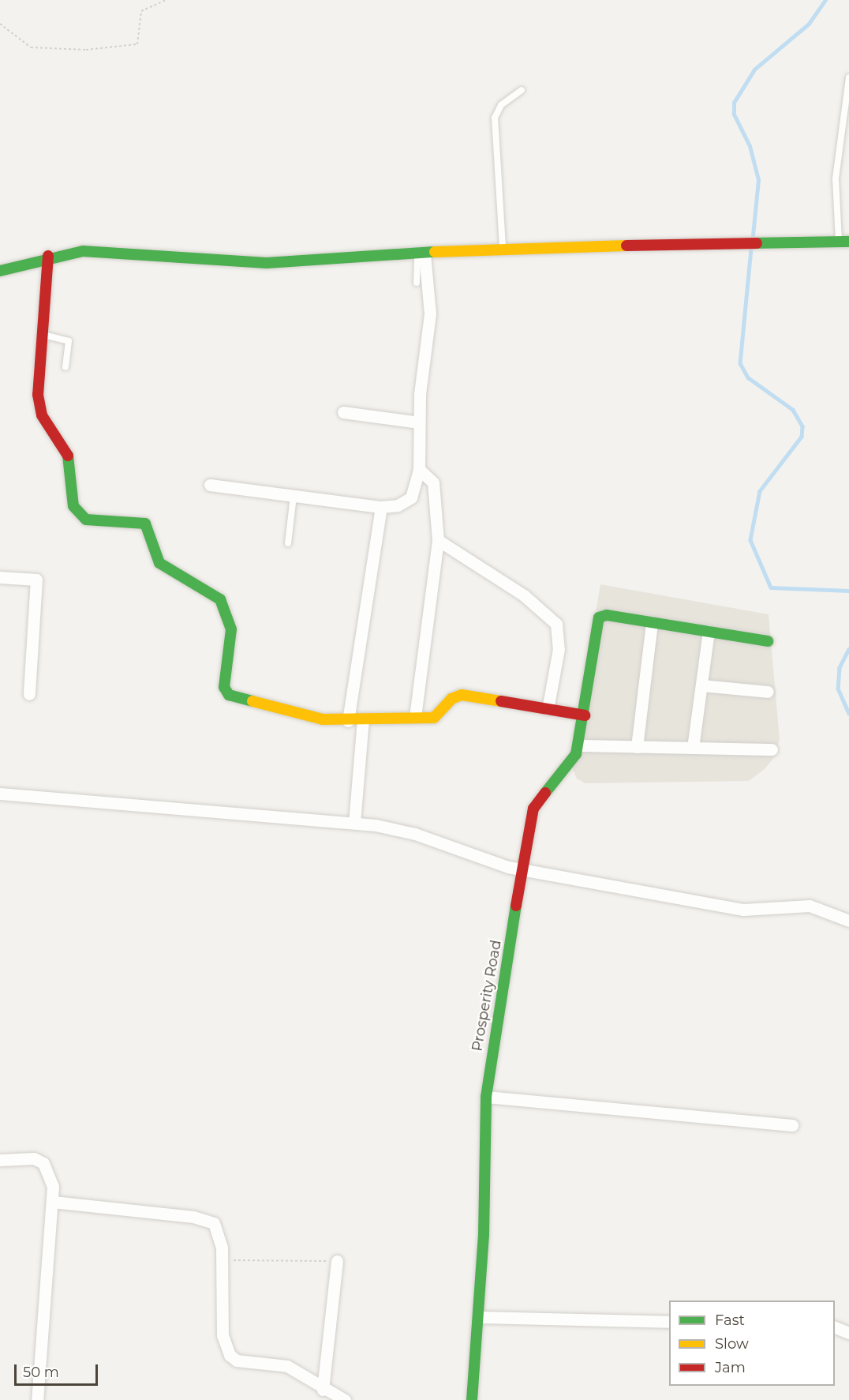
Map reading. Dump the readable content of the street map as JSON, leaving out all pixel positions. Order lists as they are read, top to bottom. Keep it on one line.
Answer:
{"streets":{"street":["Prosperity Road"]},"legend":["Fast","Slow","Jam"],"scale_bar":"50 m"}
